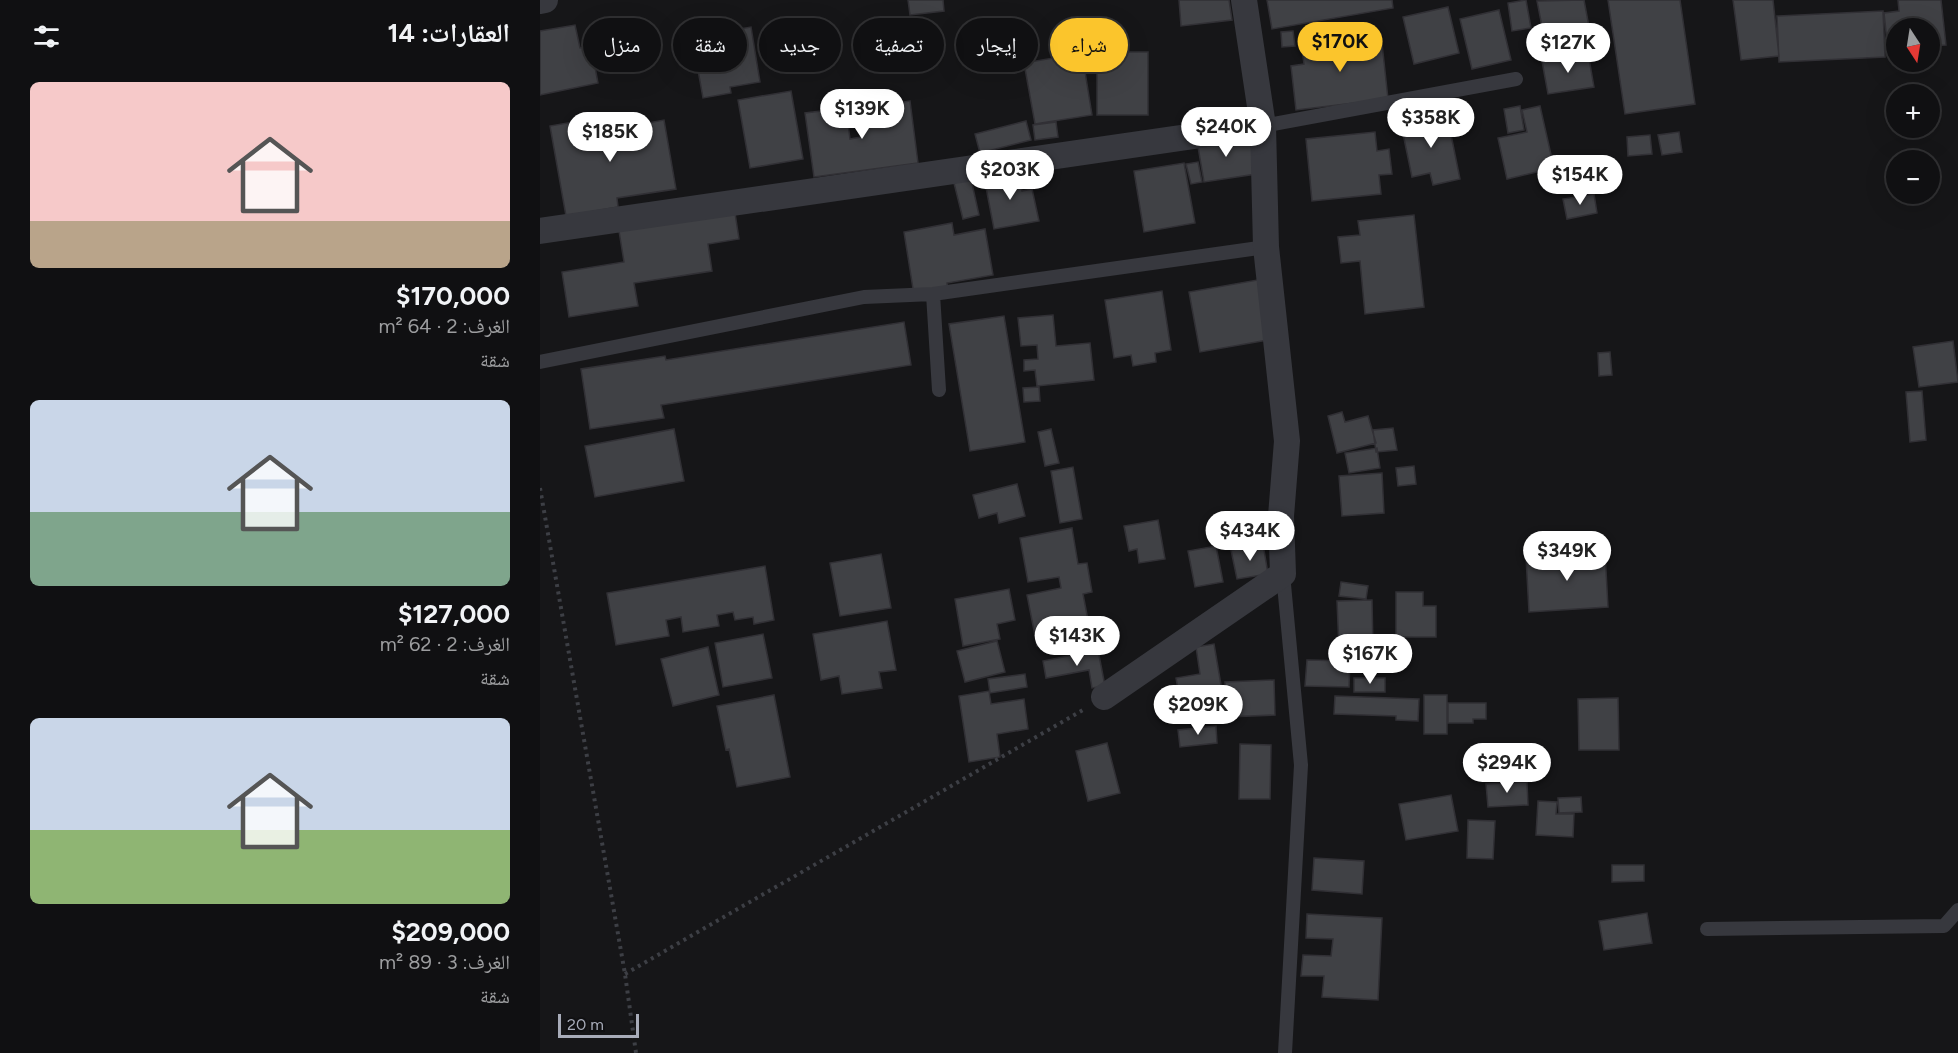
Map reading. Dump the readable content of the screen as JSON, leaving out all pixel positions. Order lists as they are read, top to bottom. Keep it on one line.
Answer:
{"scale_bar":"20 m","north":"bottom","page":{"heading":"العقارات: 14","map_buttons":["+","−"],"chip":["شراء","إيجار","تصفية","جديد","شقة","منزل"],"price":["$170K","$127K","$139K","$358K","$240K","$185K","$203K","$154K","$434K","$349K","$143K","$167K","$209K","$294K"],"list":[{"name":"$170,000","note":"الغرف: 2 · 64 m² · شقة"},{"name":"$127,000","note":"الغرف: 2 · 62 m² · شقة"},{"name":"$209,000","note":"الغرف: 3 · 89 m² · شقة"}],"scale":"20 m"}}
